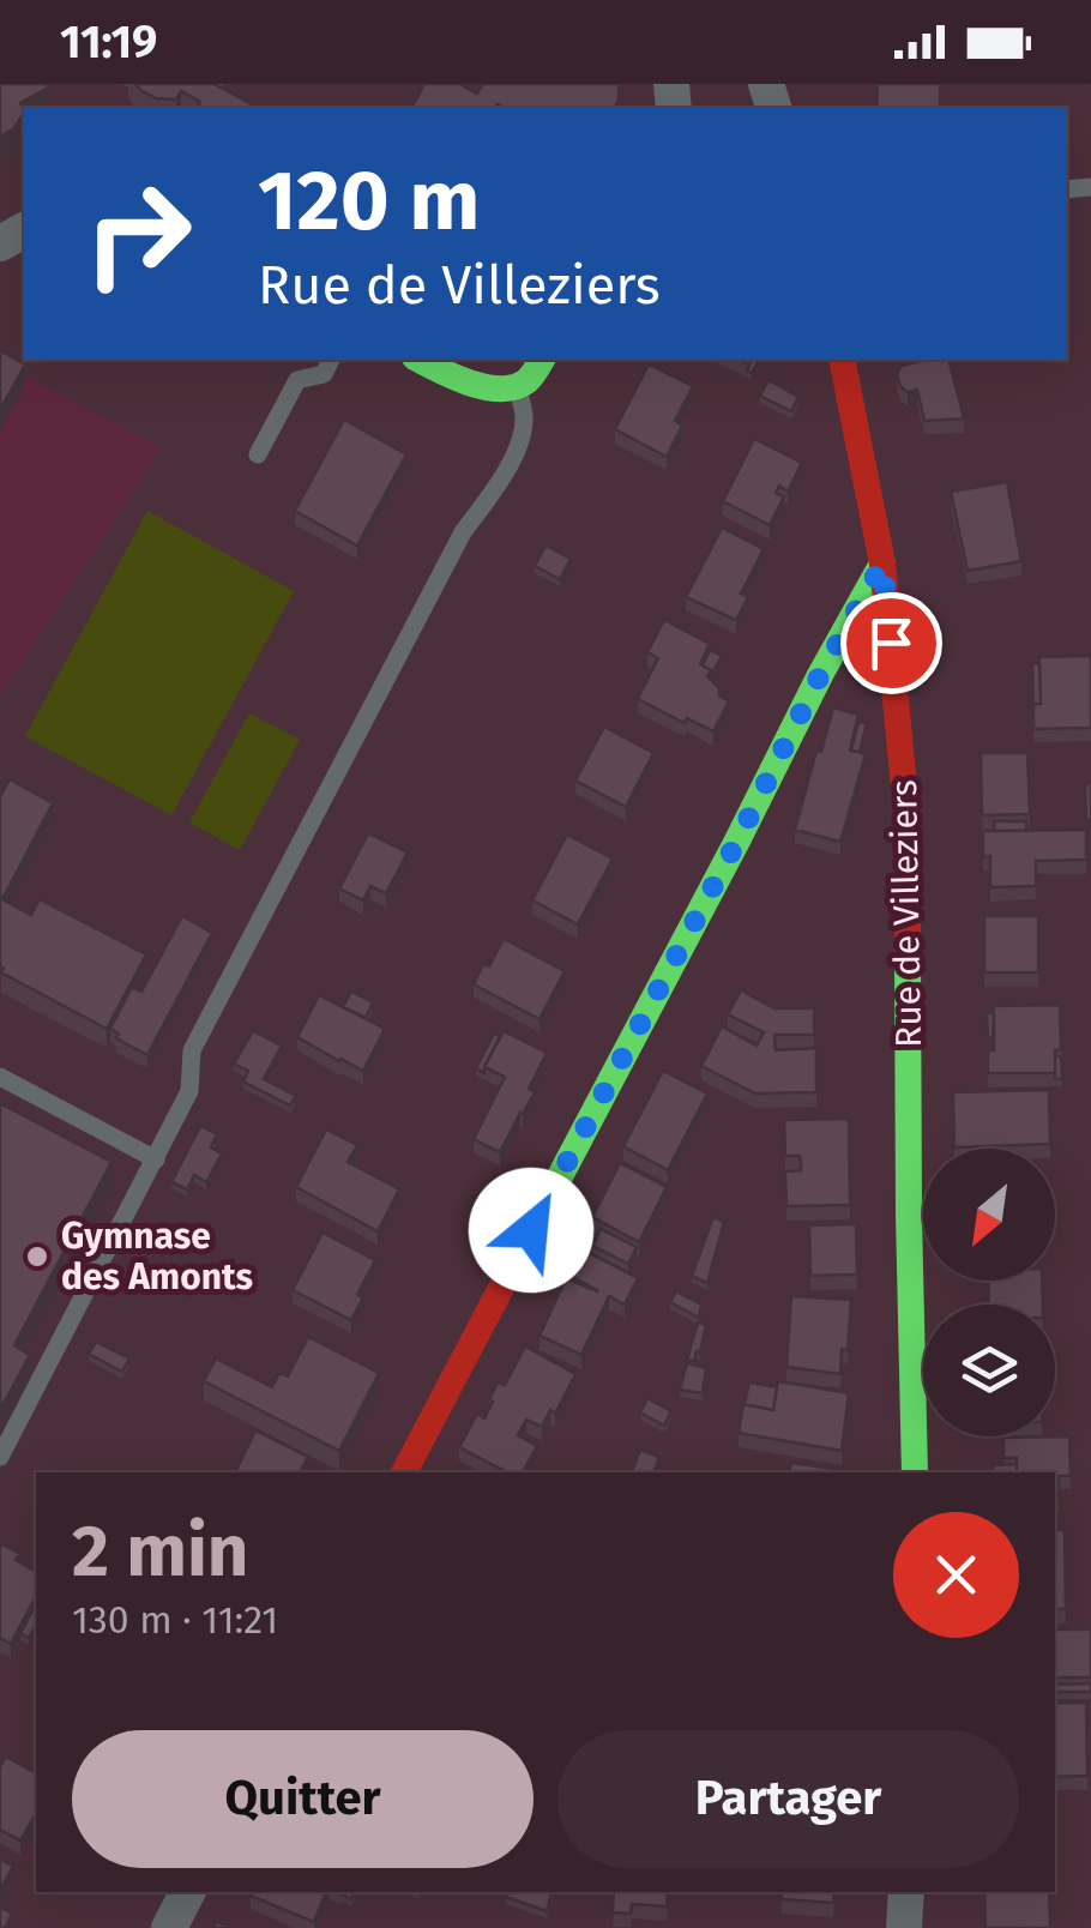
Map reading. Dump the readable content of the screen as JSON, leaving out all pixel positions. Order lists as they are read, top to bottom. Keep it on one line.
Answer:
{"streets":{"street":["Rue de Villeziers"]},"places":["Gymnase des Amonts"],"north":"bottom left","page":{"status":"11:19","turn":["120 m","Rue de Villeziers"],"heading":["2 min","130 m · 11:21"],"buttons":["Quitter","Partager"]}}
